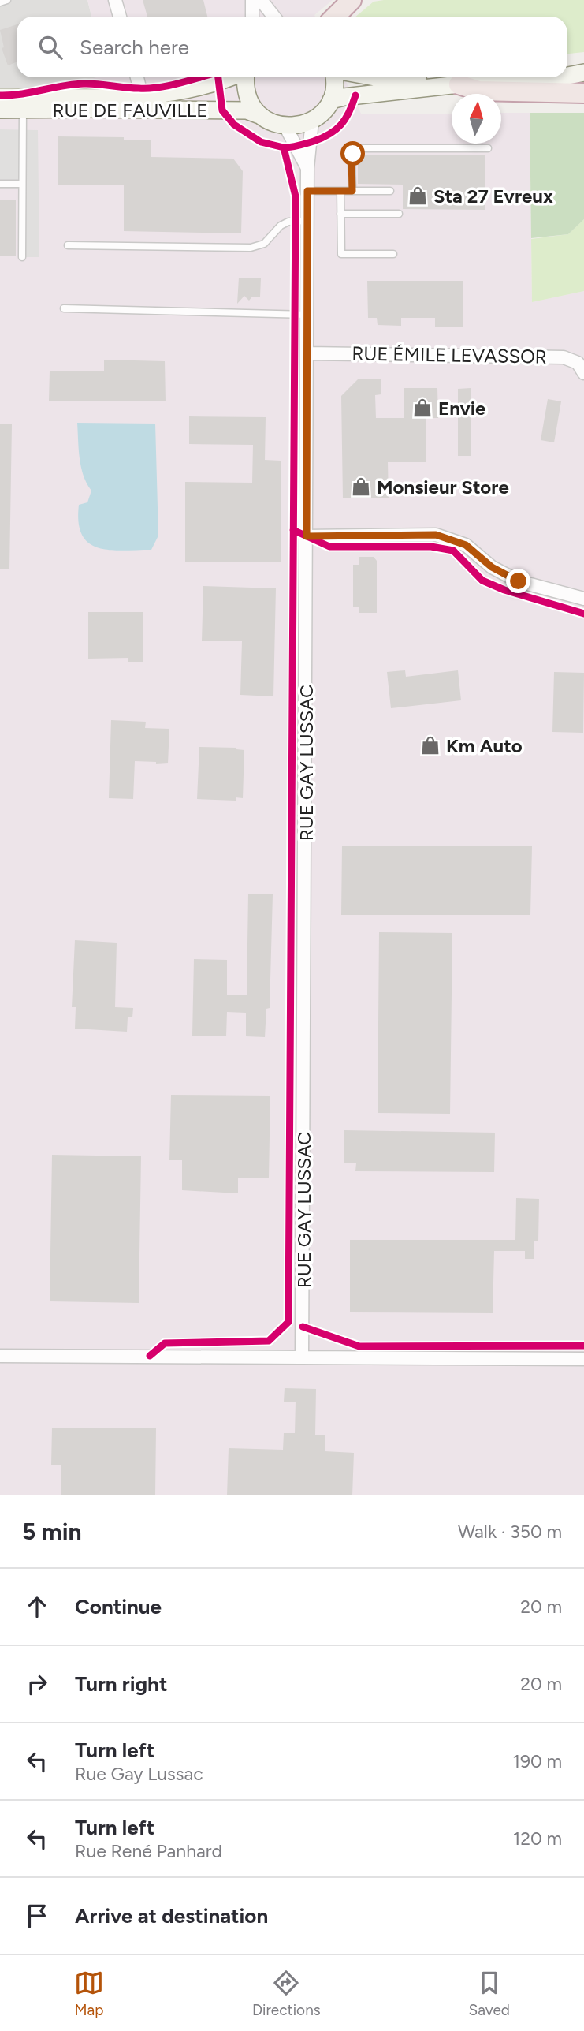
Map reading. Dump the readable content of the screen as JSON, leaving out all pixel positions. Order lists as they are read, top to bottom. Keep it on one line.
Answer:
{"streets":{"main road":["RUE DE FAUVILLE"],"street":["RUE ÉMILE LEVASSOR","RUE GAY LUSSAC"]},"crossings":[["RUE DE FAUVILLE","RUE GAY LUSSAC"],["RUE ÉMILE LEVASSOR","RUE GAY LUSSAC"]],"places":{"shop":["Sta 27 Evreux","Envie","Monsieur Store","Km Auto"]},"north":"top","page":{"search":"Search here","heading":["5 min","Walk · 350 m"],"list":[["Continue","20 m"],["Turn right","20 m"],["Turn left","Rue Gay Lussac","190 m"],["Turn left","Rue René Panhard","120 m"],"Arrive at destination"],"nav":["Map","Directions","Saved"]}}
